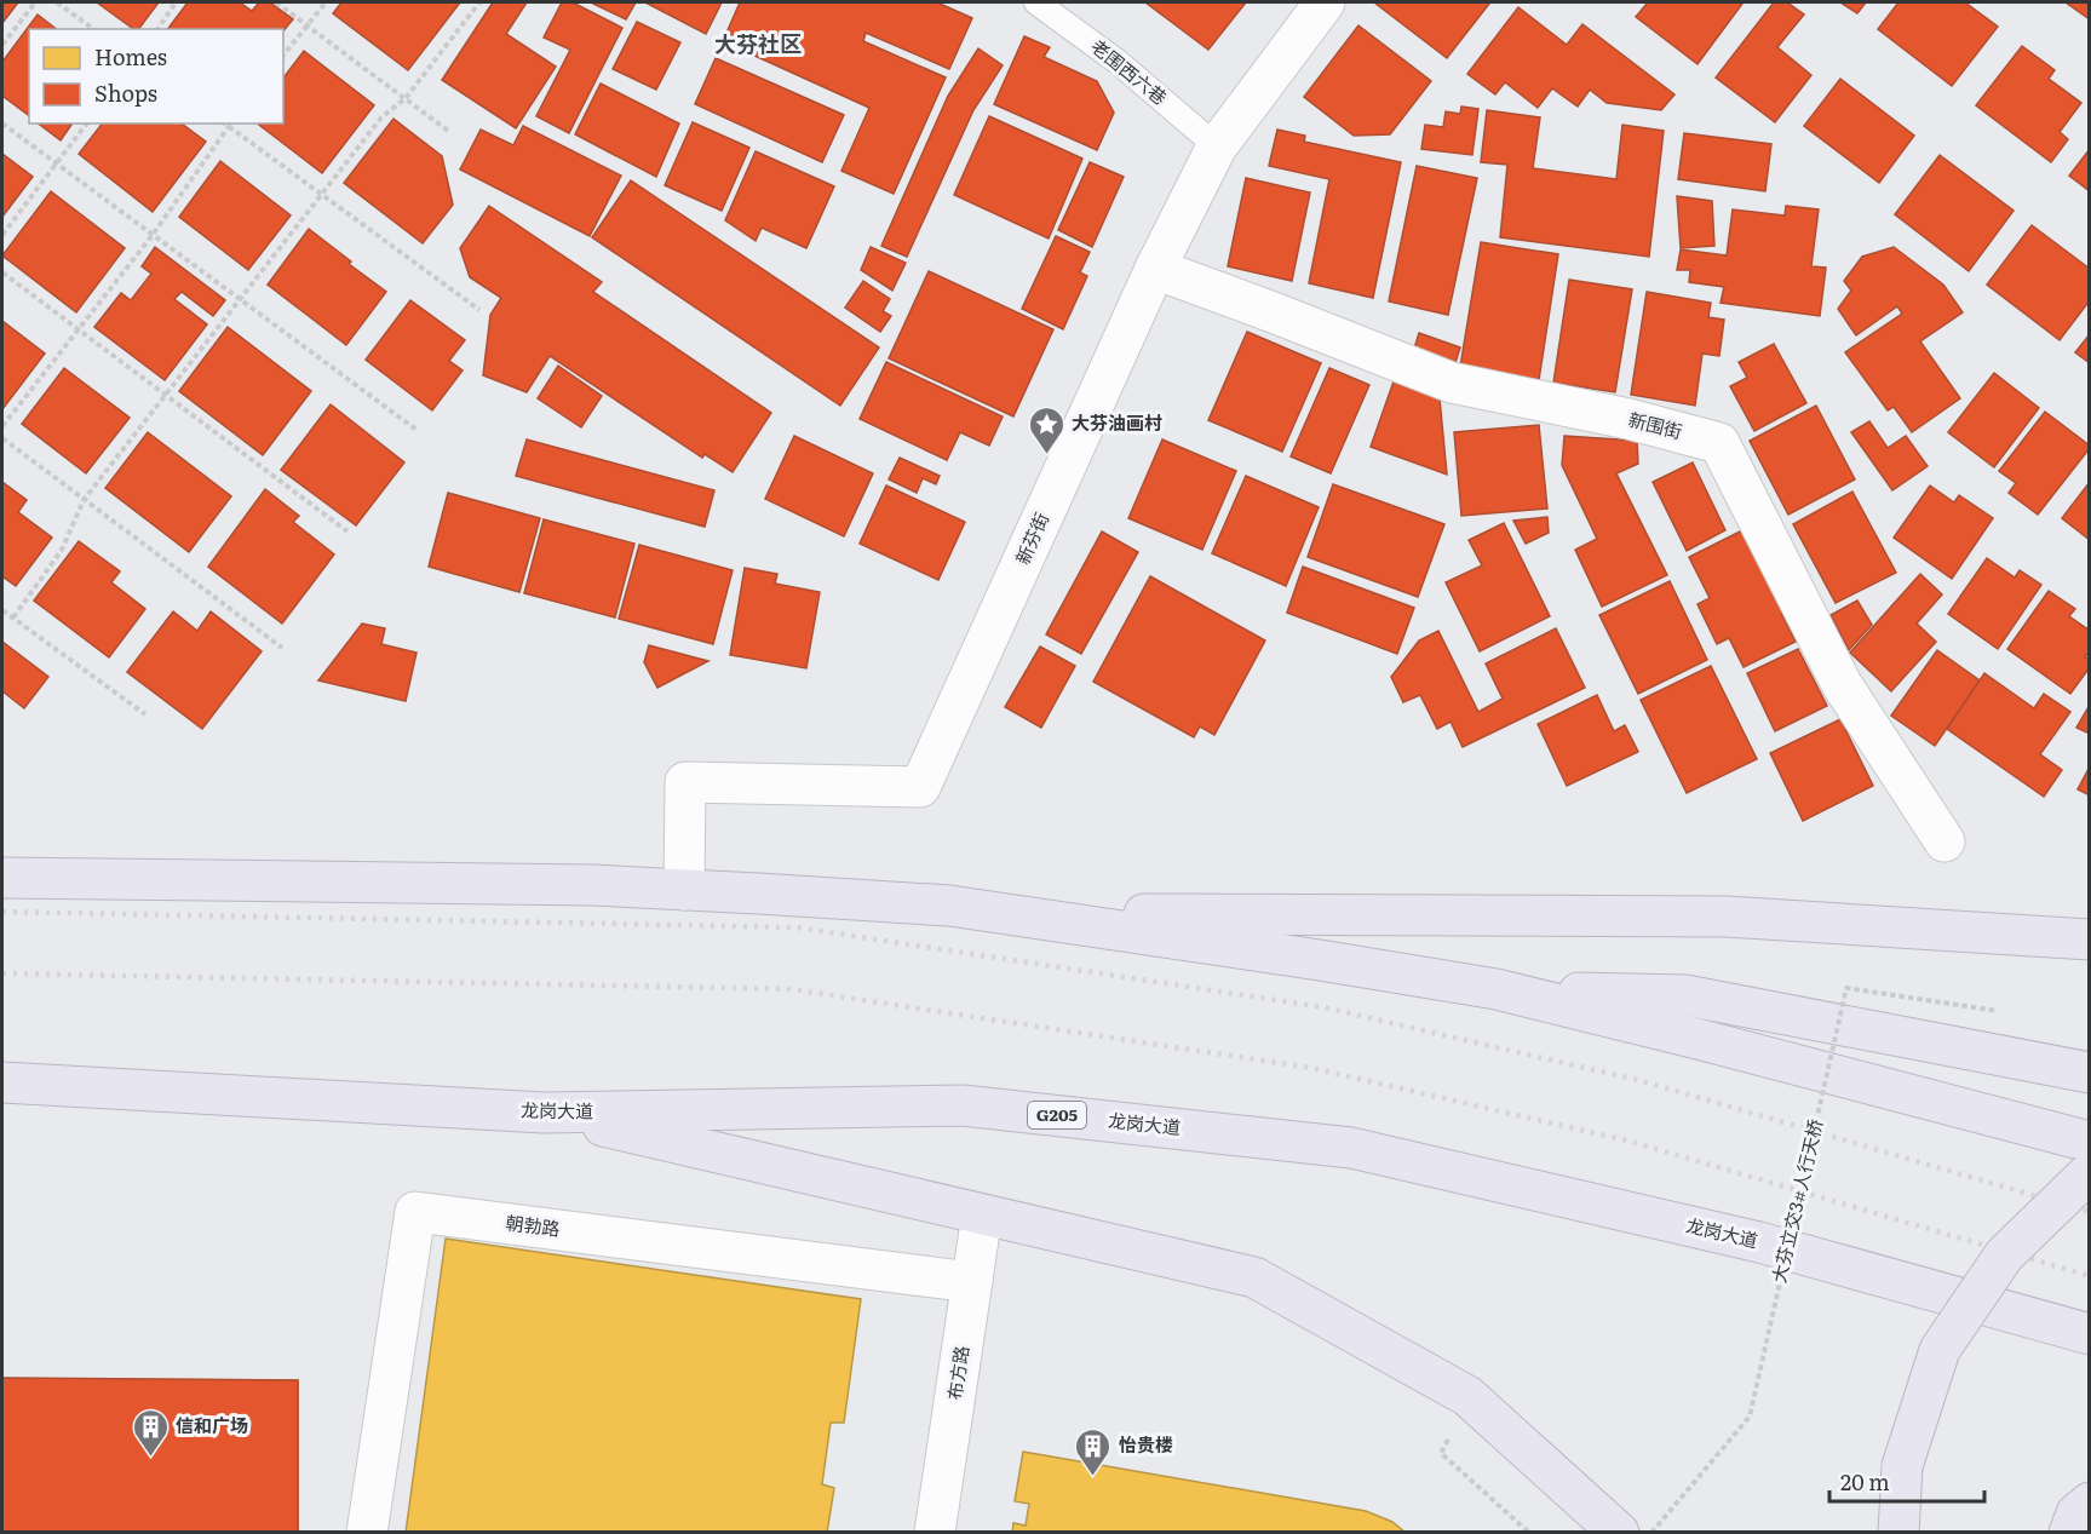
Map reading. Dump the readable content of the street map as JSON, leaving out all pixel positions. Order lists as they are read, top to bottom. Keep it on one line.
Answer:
{"streets":{"highway":["龙岗大道","G205"],"street":["新围街","新芬街","朝勃路","布方路"],"lane":["老围西六巷"],"path":["大芬立交3#人行天桥"]},"crossings":[["老围西六巷","新芬街"],["新围街","新芬街"],["朝勃路","布方路"]],"districts":["大芬社区"],"places":{"place":["大芬油画村"],"building":["信和广场","怡贵楼"]},"legend":["Homes","Shops"],"scale_bar":"20 m"}
